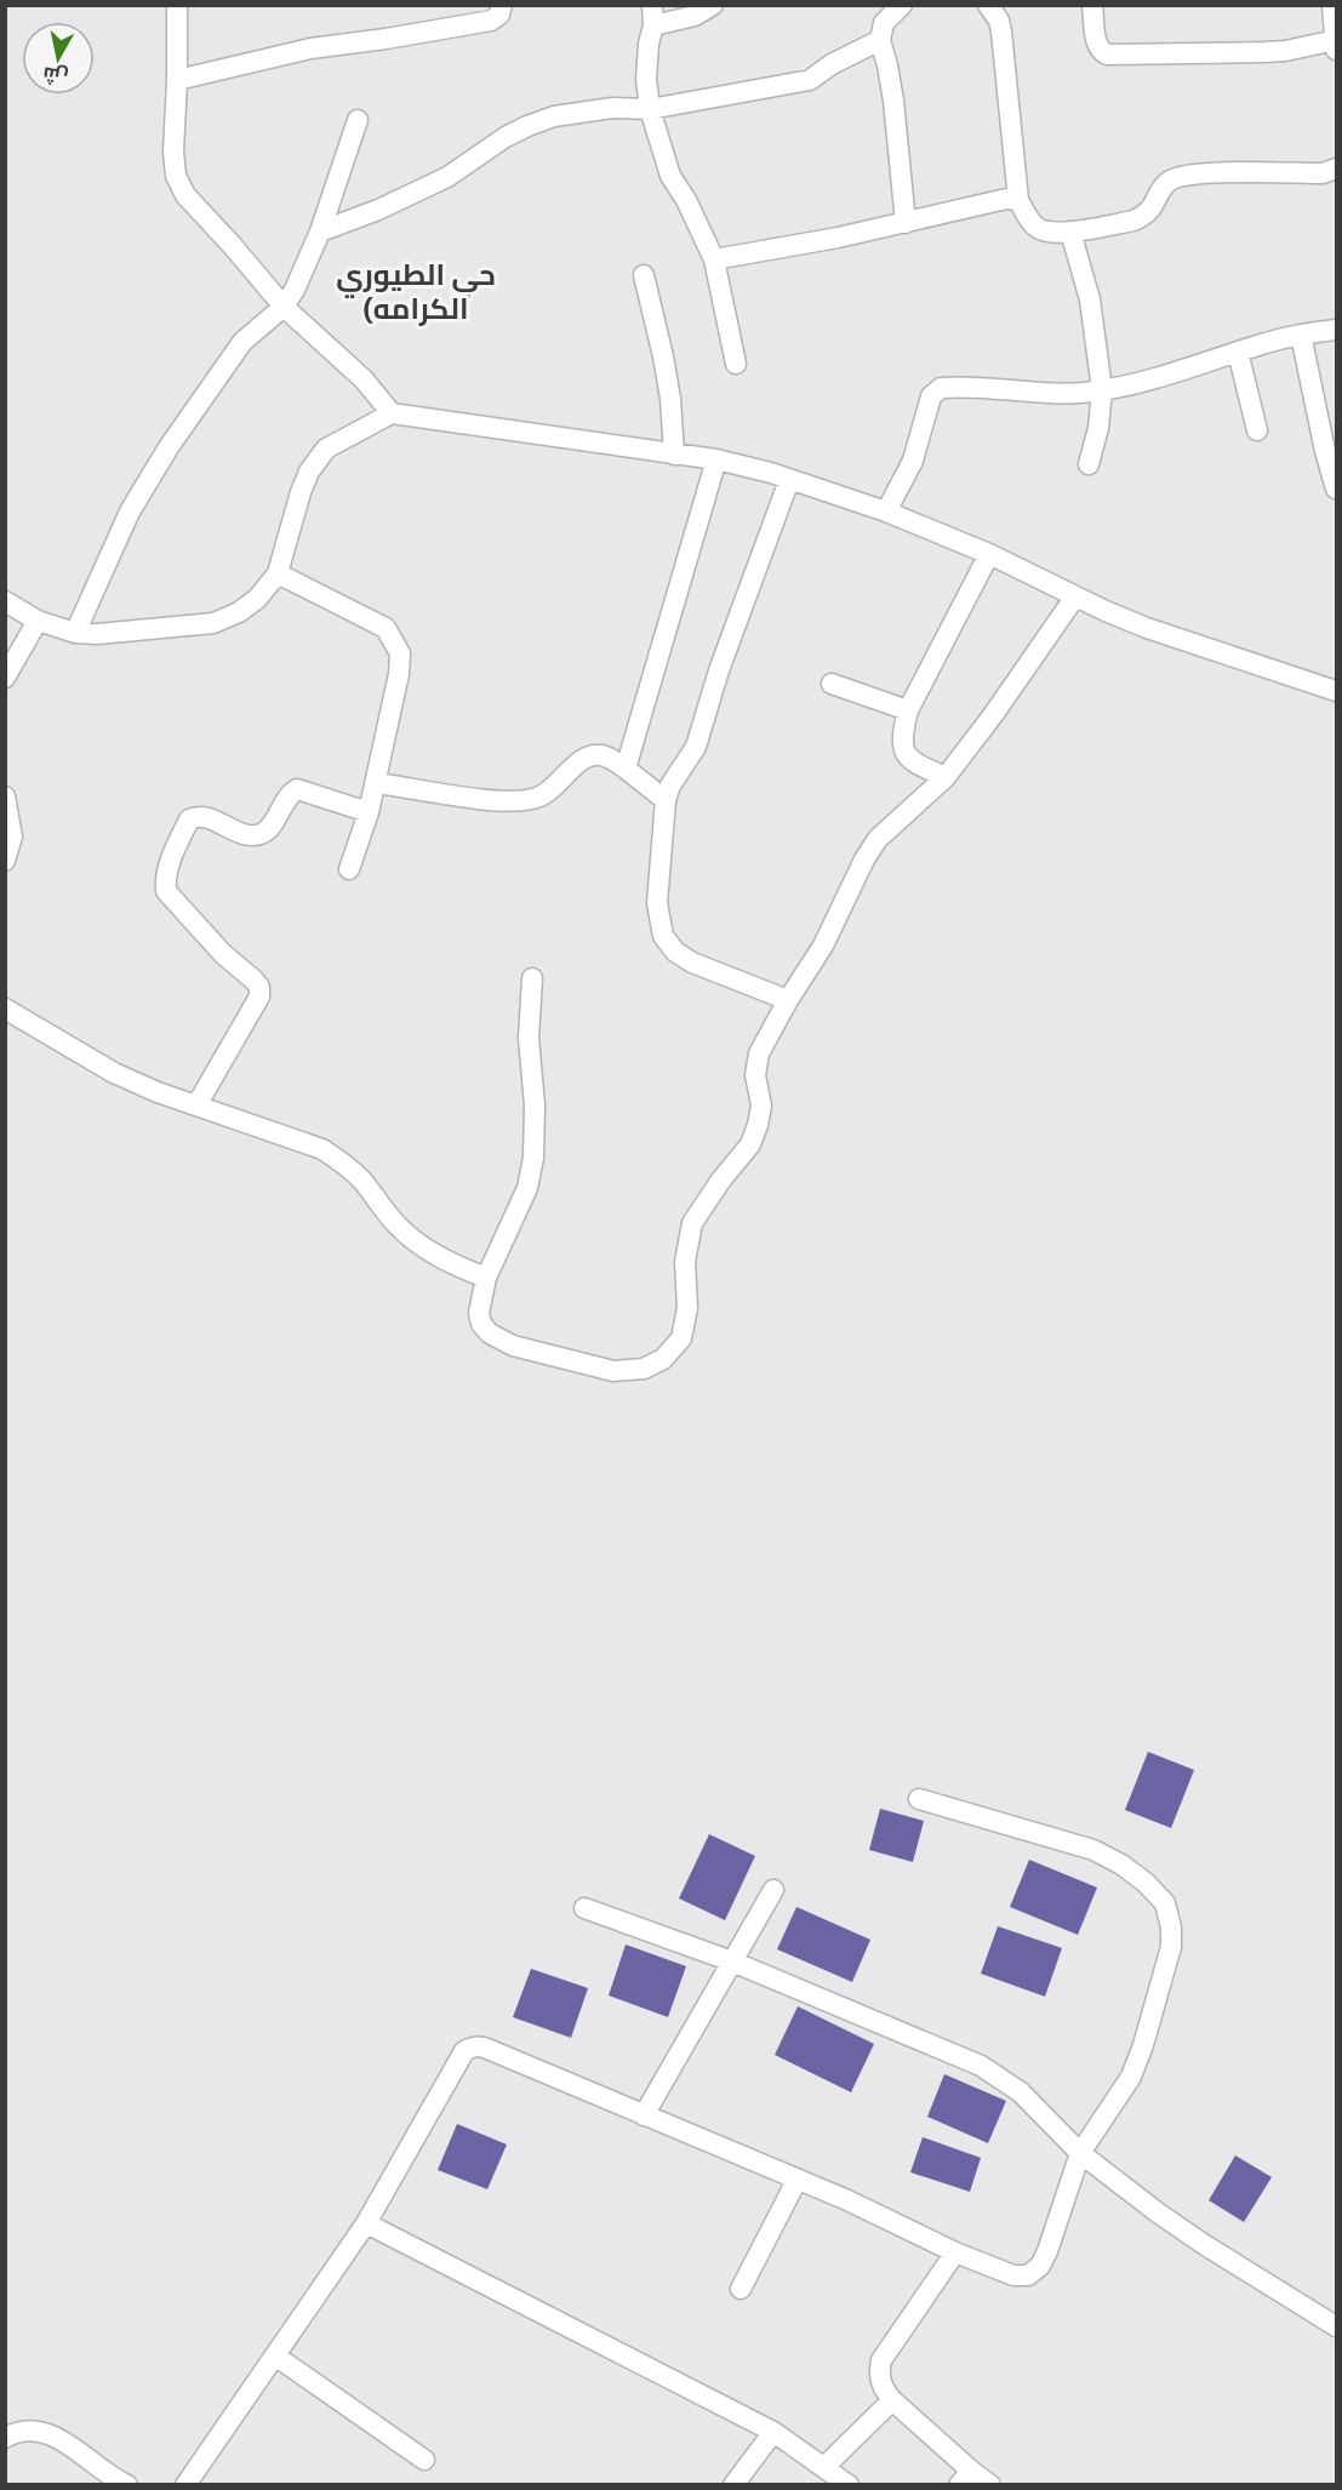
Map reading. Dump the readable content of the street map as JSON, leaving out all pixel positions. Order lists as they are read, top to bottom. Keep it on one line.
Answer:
{"districts":["حي الطيوري (الكرامه"],"north":"bottom"}
